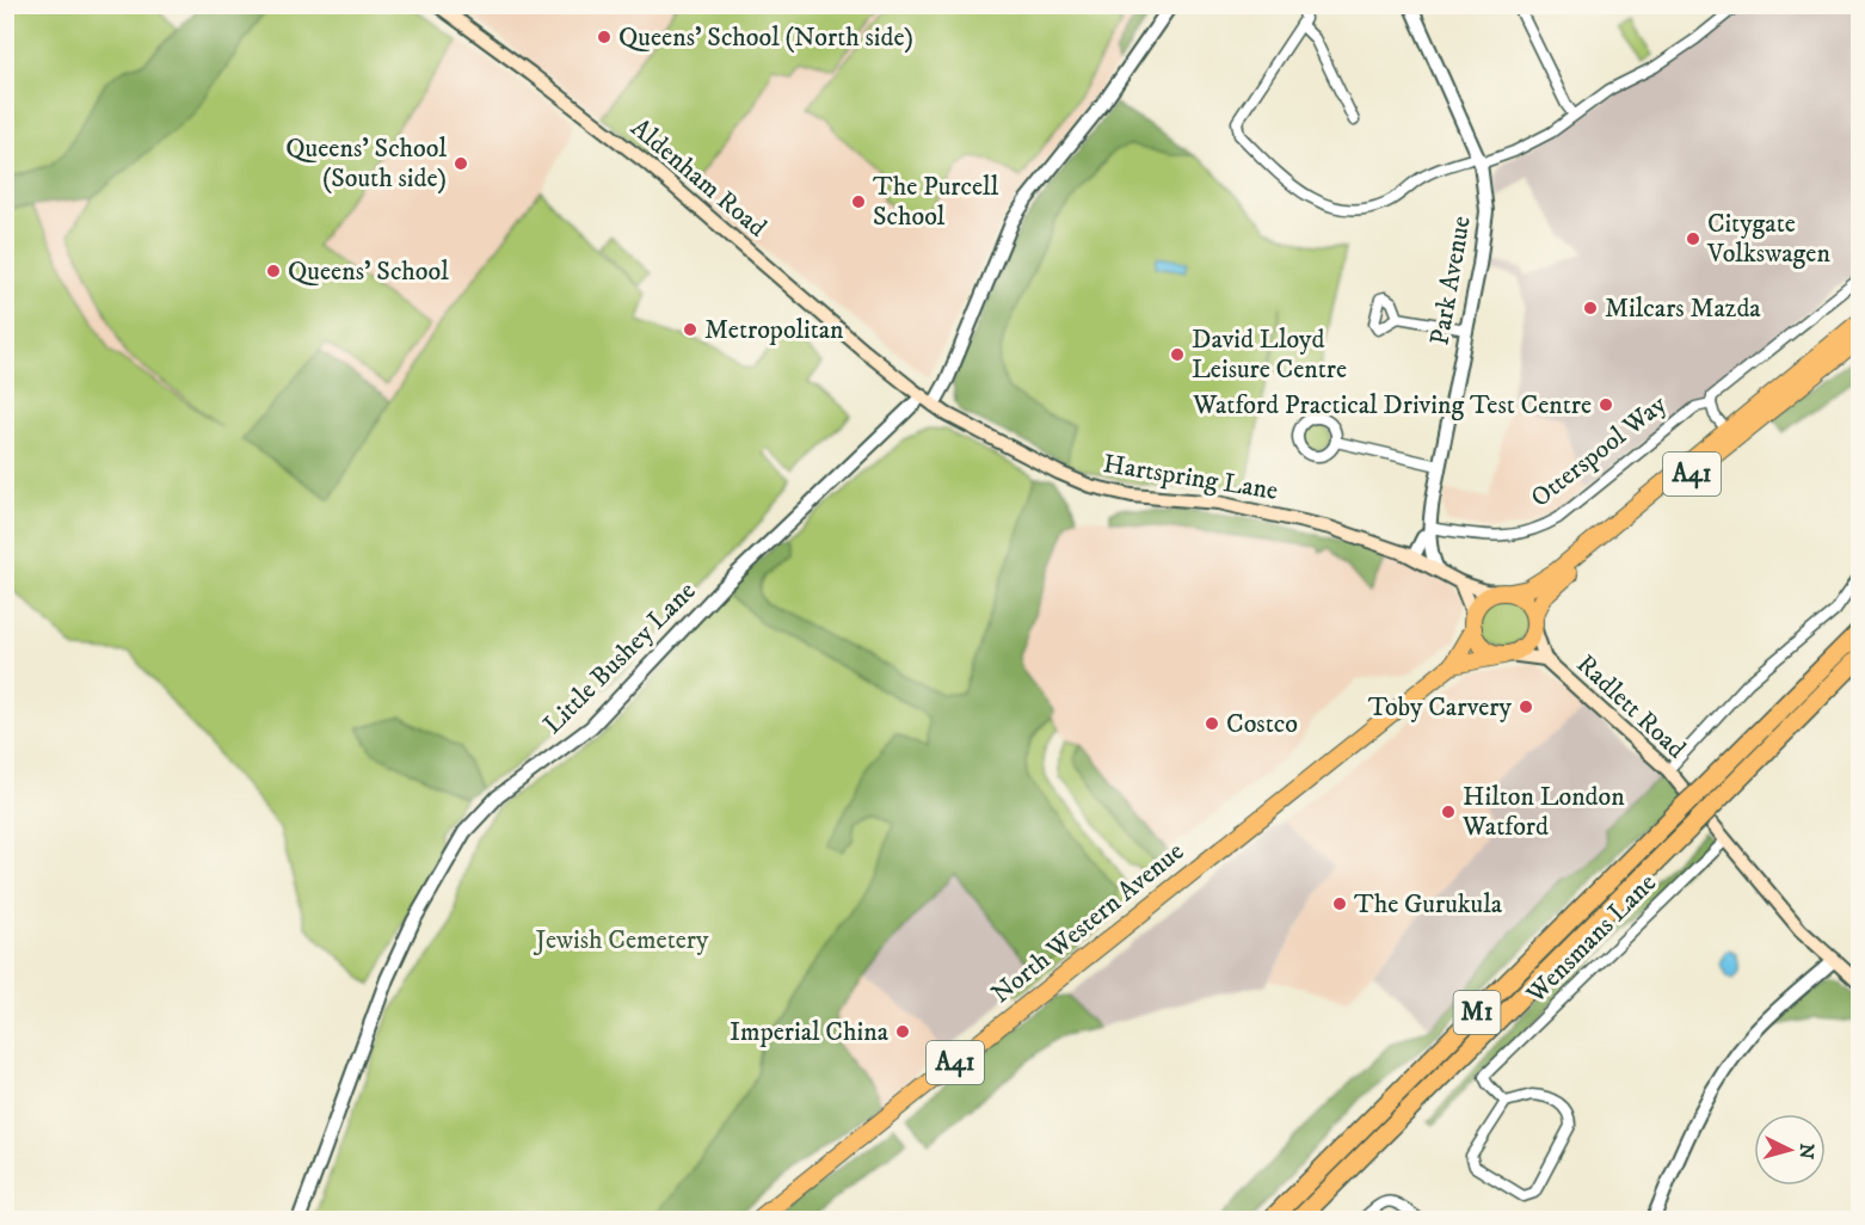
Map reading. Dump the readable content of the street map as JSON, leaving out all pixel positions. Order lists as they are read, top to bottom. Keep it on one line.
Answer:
{"streets":{"highway":["A41","North Western Avenue","M1"],"main road":["Aldenham Road","Hartspring Lane","Radlett Road"],"street":["Park Avenue","Otterspool Way","Little Bushey Lane","Wensmans Lane"]},"crossings":[["Aldenham Road","Hartspring Lane"],["Aldenham Road","Little Bushey Lane"],["Park Avenue","Otterspool Way"],["Park Avenue","Hartspring Lane"],["Otterspool Way","A41"],["A41","Hartspring Lane"],["A41","Radlett Road"],["A41","North Western Avenue"],["Hartspring Lane","Little Bushey Lane"],["Hartspring Lane","Radlett Road"],["Hartspring Lane","North Western Avenue"],["Radlett Road","North Western Avenue"],["Radlett Road","M1"]],"parks":["Jewish Cemetery"],"places":["Queens' School (North side)","Queens' School (South side)","The Purcell School","Citygate Volkswagen","Queens' School","Milcars Mazda","Metropolitan","David Lloyd Leisure Centre","Watford Practical Driving Test Centre","Toby Carvery","Costco","Hilton London Watford","The Gurukula","Imperial China"],"north":"right"}
